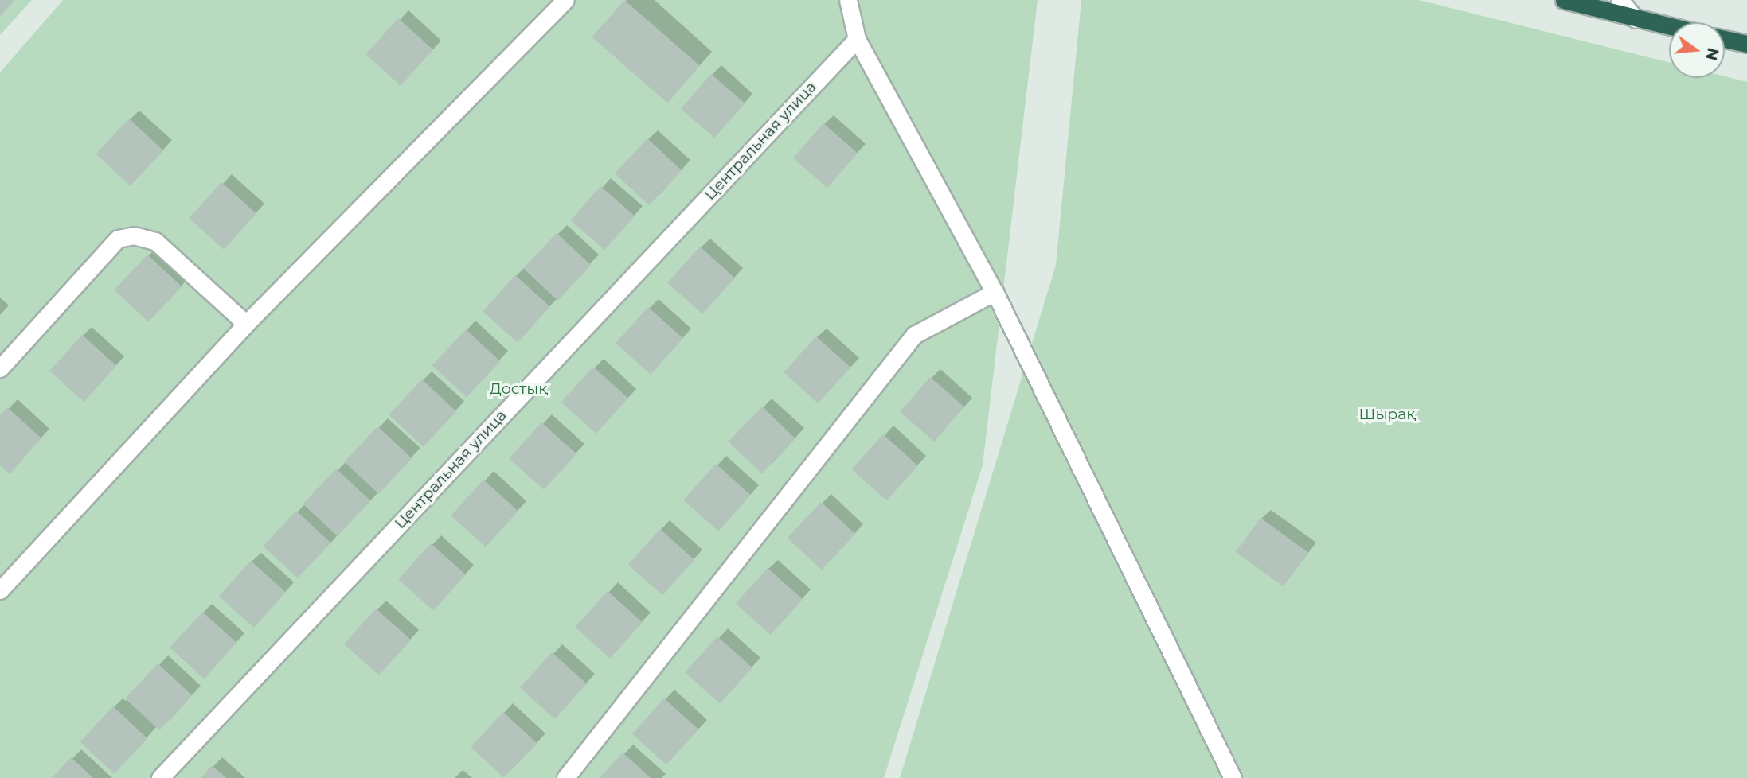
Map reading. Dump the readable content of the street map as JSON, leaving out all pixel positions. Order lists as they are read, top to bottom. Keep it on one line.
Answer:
{"streets":{"street":["Центральная улица"]},"parks":["Достық","Шырақ"],"north":"right"}
